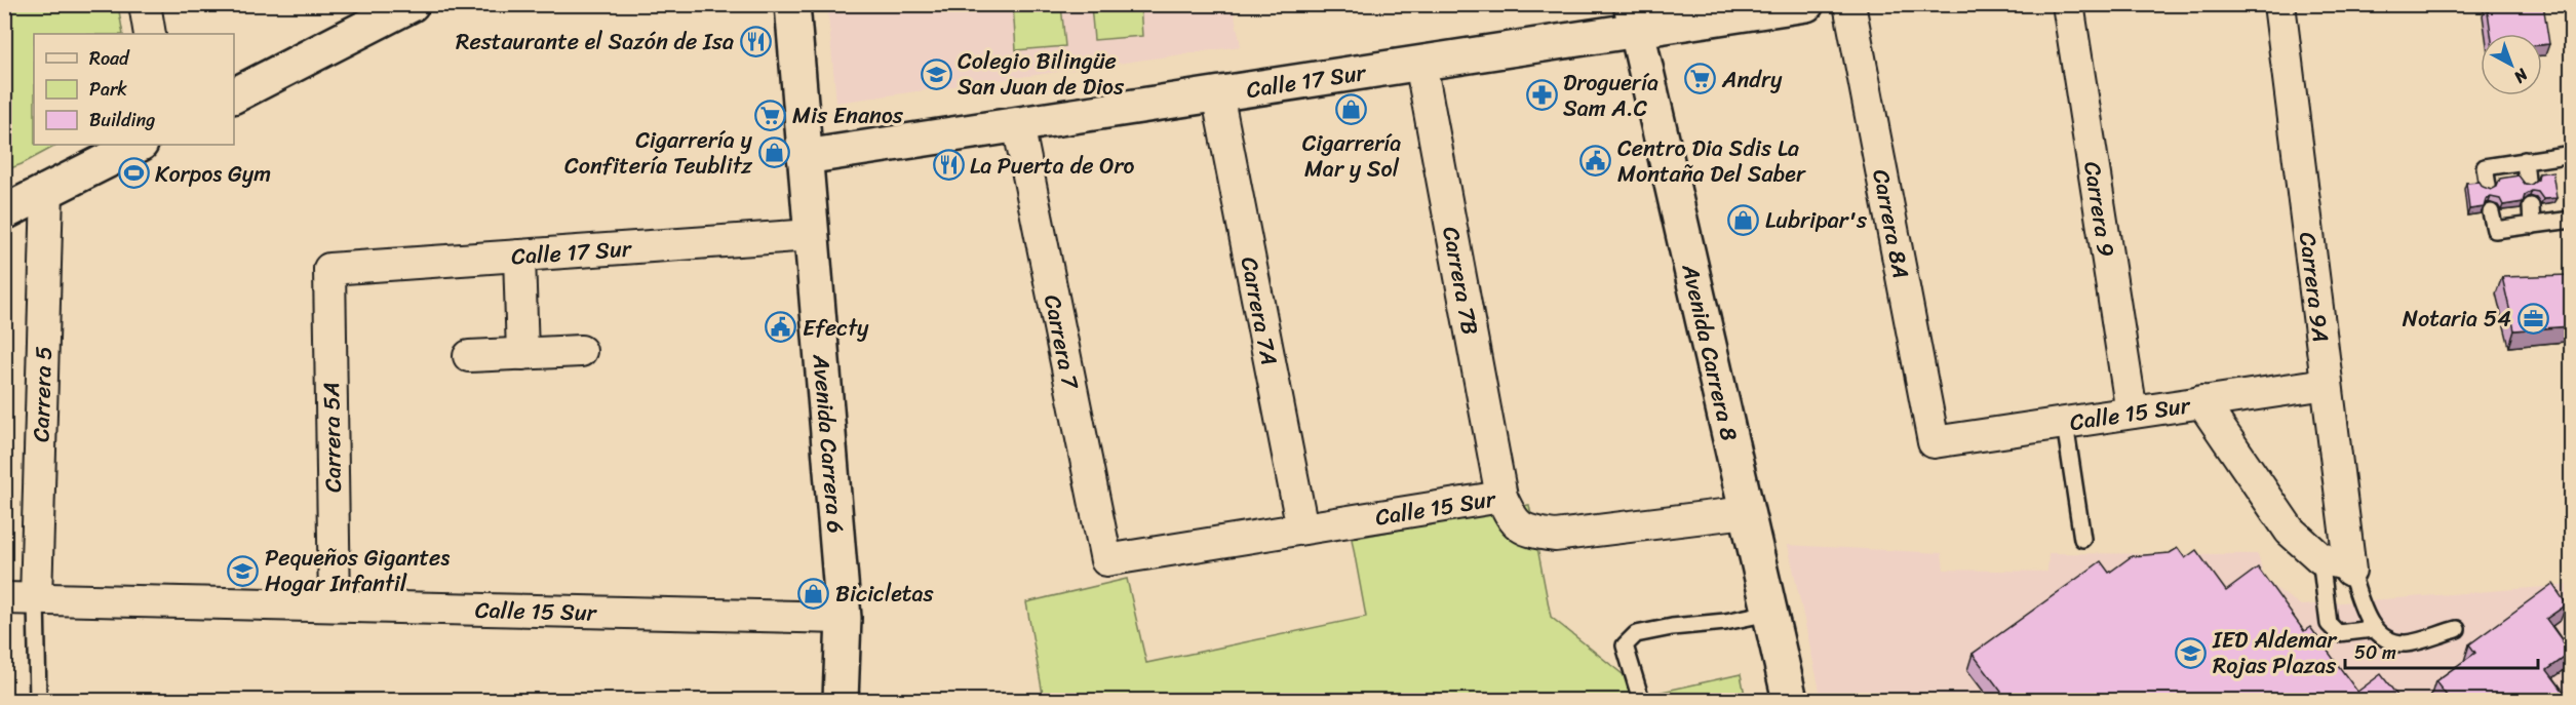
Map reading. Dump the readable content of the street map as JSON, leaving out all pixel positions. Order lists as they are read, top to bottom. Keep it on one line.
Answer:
{"streets":{"main road":["Calle 17 Sur","Avenida Carrera 8","Avenida Carrera 6"],"street":["Carrera 9","Carrera 8A","Carrera 7B","Carrera 9A","Carrera 7A","Carrera 7","Carrera 5","Calle 15 Sur","Carrera 5A"]},"crossings":[["Calle 17 Sur","Carrera 7B"],["Calle 17 Sur","Carrera 7A"],["Calle 17 Sur","Carrera 7"],["Calle 17 Sur","Avenida Carrera 8"],["Calle 17 Sur","Carrera 5A"],["Calle 17 Sur","Avenida Carrera 6"],["Carrera 9","Calle 15 Sur"],["Carrera 8A","Calle 15 Sur"],["Carrera 7B","Calle 15 Sur"],["Carrera 9A","Calle 15 Sur"],["Carrera 7A","Calle 15 Sur"],["Carrera 7","Calle 15 Sur"],["Avenida Carrera 8","Calle 15 Sur"],["Carrera 5","Calle 15 Sur"],["Calle 15 Sur","Carrera 5A"],["Calle 15 Sur","Avenida Carrera 6"]],"places":{"restaurant":["Restaurante el Sazón de Isa","La Puerta de Oro"],"school or university":["Colegio Bilingüe San Juan de Dios","Pequeños Gigantes Hogar Infantil","IED Aldemar Rojas Plazas"],"supermarket":["Andry","Mis Enanos"],"pharmacy":["Droguería Sam A.C"],"shop":["Cigarrería Mar y Sol","Cigarrería y Confitería Teublitz","Lubripar's","Bicicletas"],"public building":["Centro Dia Sdis La Montaña Del Saber","Efecty"],"sports":["Korpos Gym"],"office":["Notaria 54"]},"legend":["Road","Park","Building"],"scale_bar":"50 m","north":"bottom right"}
